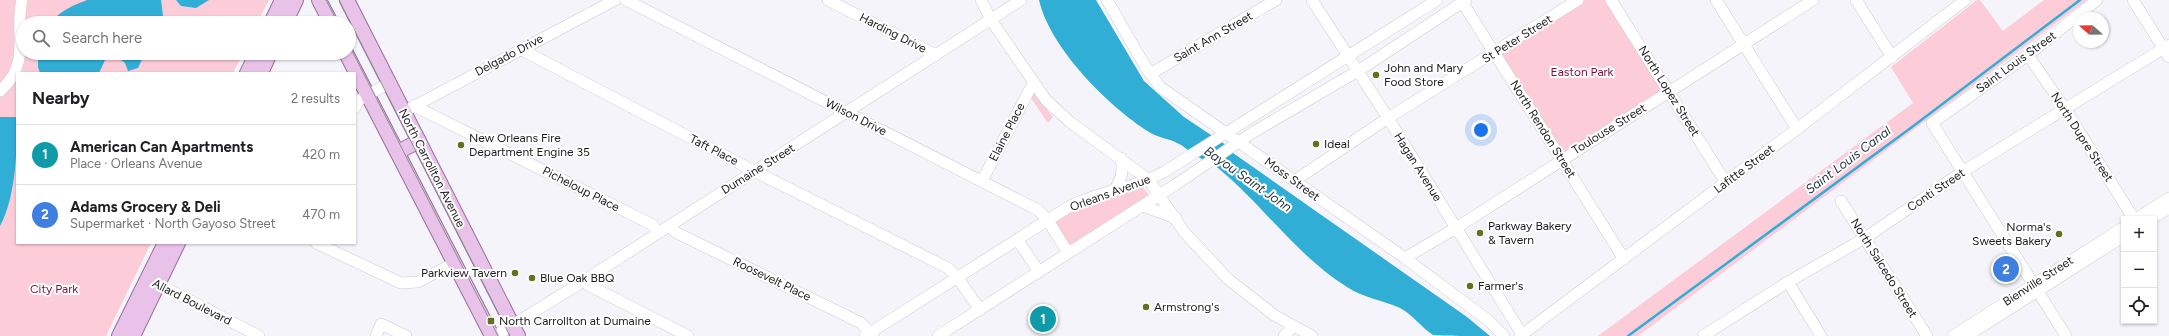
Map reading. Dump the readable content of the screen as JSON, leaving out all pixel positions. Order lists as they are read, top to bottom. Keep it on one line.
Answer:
{"streets":{"main road":["North Carrollton Avenue"],"street":["Harding Drive","Saint Ann Street","St Peter Street","Delgado Drive","Saint Louis Street","North Lopez Street","Wilson Drive","North Rendon Street","Toulouse Street","Elaine Place","North Dupre Street","Taft Place","Hagan Avenue","Dumaine Street","Lafitte Street","Moss Street","Picheloup Place","Conti Street","Orleans Avenue","North Salcedo Street","Roosevelt Place","Bienville Street","Allard Boulevard"]},"crossings":[["Harding Drive","Dumaine Street"],["Saint Ann Street","Moss Street"],["St Peter Street","North Rendon Street"],["St Peter Street","Hagan Avenue"],["St Peter Street","Moss Street"],["Delgado Drive","Taft Place"],["Delgado Drive","North Carrollton Avenue"],["Delgado Drive","Picheloup Place"],["Saint Louis Street","North Dupre Street"],["Saint Louis Street","Conti Street"],["North Lopez Street","Toulouse Street"],["North Lopez Street","Lafitte Street"],["Wilson Drive","Elaine Place"],["Wilson Drive","Dumaine Street"],["Wilson Drive","Orleans Avenue"],["North Rendon Street","Toulouse Street"],["North Rendon Street","Lafitte Street"],["North Rendon Street","Orleans Avenue"],["Toulouse Street","Hagan Avenue"],["Toulouse Street","Moss Street"],["North Dupre Street","Conti Street"],["Taft Place","Dumaine Street"],["Taft Place","Orleans Avenue"],["Hagan Avenue","Lafitte Street"],["Hagan Avenue","Orleans Avenue"],["North Carrollton Avenue","Dumaine Street"],["North Carrollton Avenue","Picheloup Place"],["Dumaine Street","Picheloup Place"],["Dumaine Street","Roosevelt Place"],["Moss Street","Orleans Avenue"],["Conti Street","North Salcedo Street"],["Orleans Avenue","Roosevelt Place"]],"water":["Saint Louis Canal","Bayou Saint John"],"parks":["Easton Park","City Park"],"places":{"other":["John and Mary Food Store","Ideal","New Orleans Fire Department Engine 35","Parkway Bakery & Tavern","Norma's Sweets Bakery","Parkview Tavern","Blue Oak BBQ","Farmer's","Armstrong's"],"transit":["North Carrollton at Dumaine"]},"north":"left","page":{"search":"Search here","heading":["Nearby","2 results"],"list":[{"mark":"1","name":"American Can Apartments","note":"Place · Orleans Avenue","value":"420 m"},{"mark":"2","name":"Adams Grocery & Deli","note":"Supermarket · North Gayoso Street","value":"470 m"}],"map_buttons":["+","−"],"pins":["2","1"]}}
